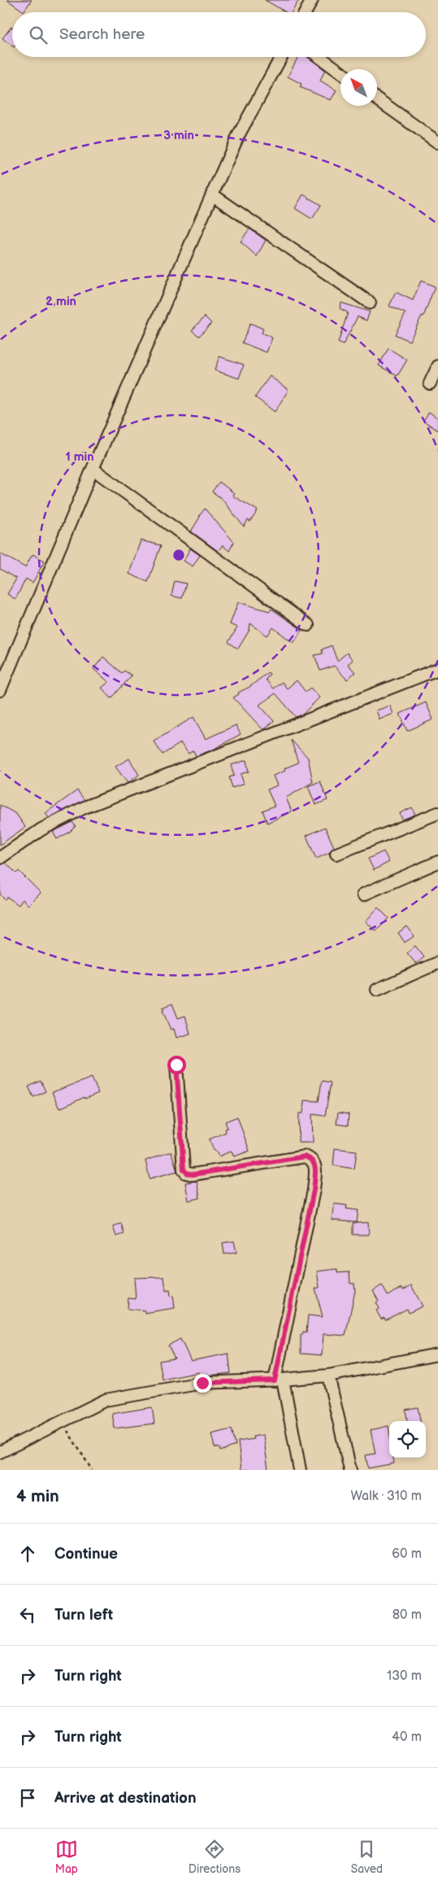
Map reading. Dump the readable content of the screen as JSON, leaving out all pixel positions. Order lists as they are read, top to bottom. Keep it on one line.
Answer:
{"north":"top left","page":{"search":"Search here","heading":["4 min","Walk · 310 m"],"list":[["Continue","60 m"],["Turn left","80 m"],["Turn right","130 m"],["Turn right","40 m"],"Arrive at destination"],"nav":["Map","Directions","Saved"]},"rings":["3 min","2 min","1 min"]}
